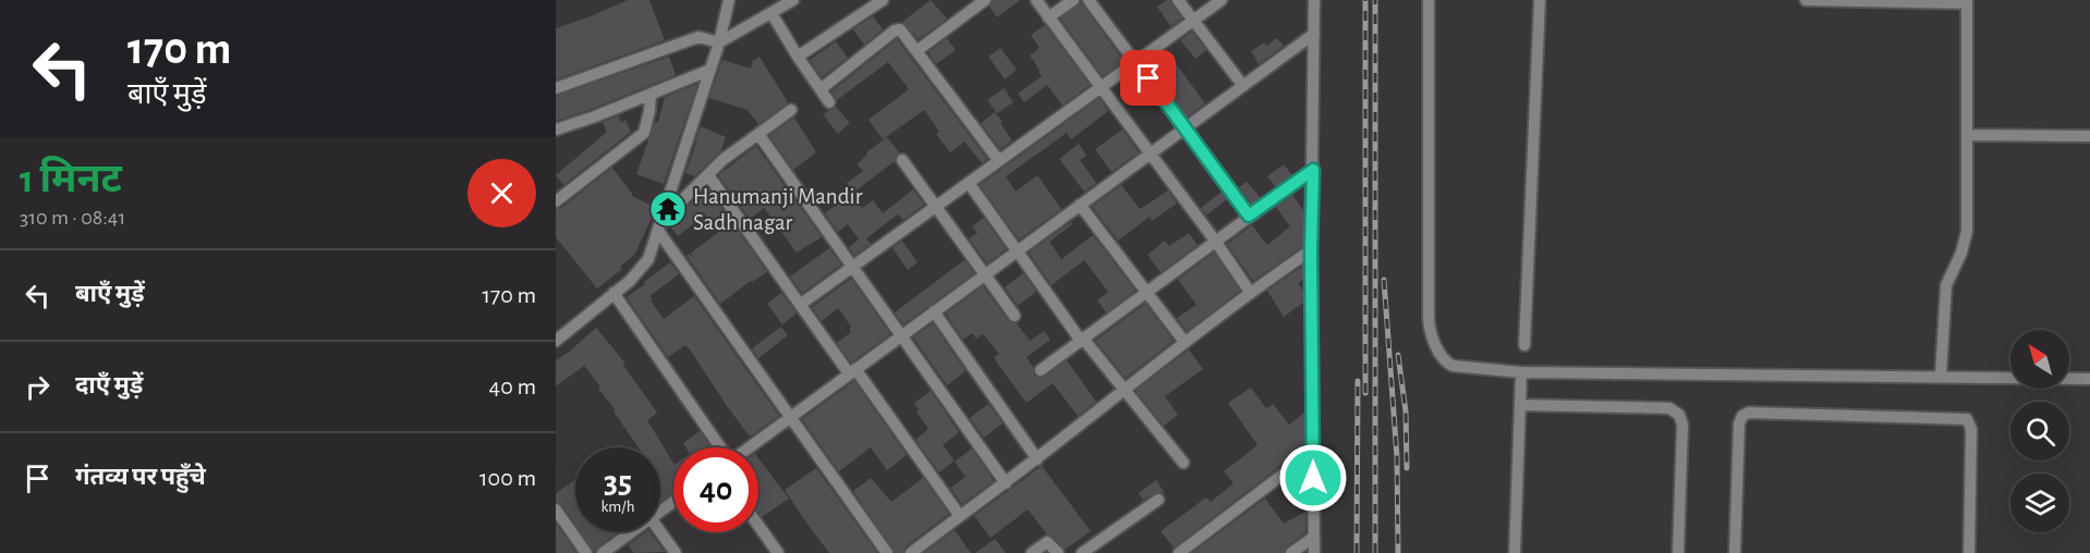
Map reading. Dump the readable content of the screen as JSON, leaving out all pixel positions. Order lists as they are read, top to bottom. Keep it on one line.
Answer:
{"places":{"temple":["Hanumanji Mandir Sadh nagar"]},"north":"top left","page":{"turn":["170 m","बाएँ मुड़ें"],"heading":["1 मिनट","310 m · 08:41"],"list":[{"name":"बाएँ मुड़ें","value":"170 m"},{"name":"दाएँ मुड़ें","value":"40 m"},{"name":"गंतव्य पर पहुँचे","value":"100 m"}],"speed":"35 km/h","limit":"40"}}
